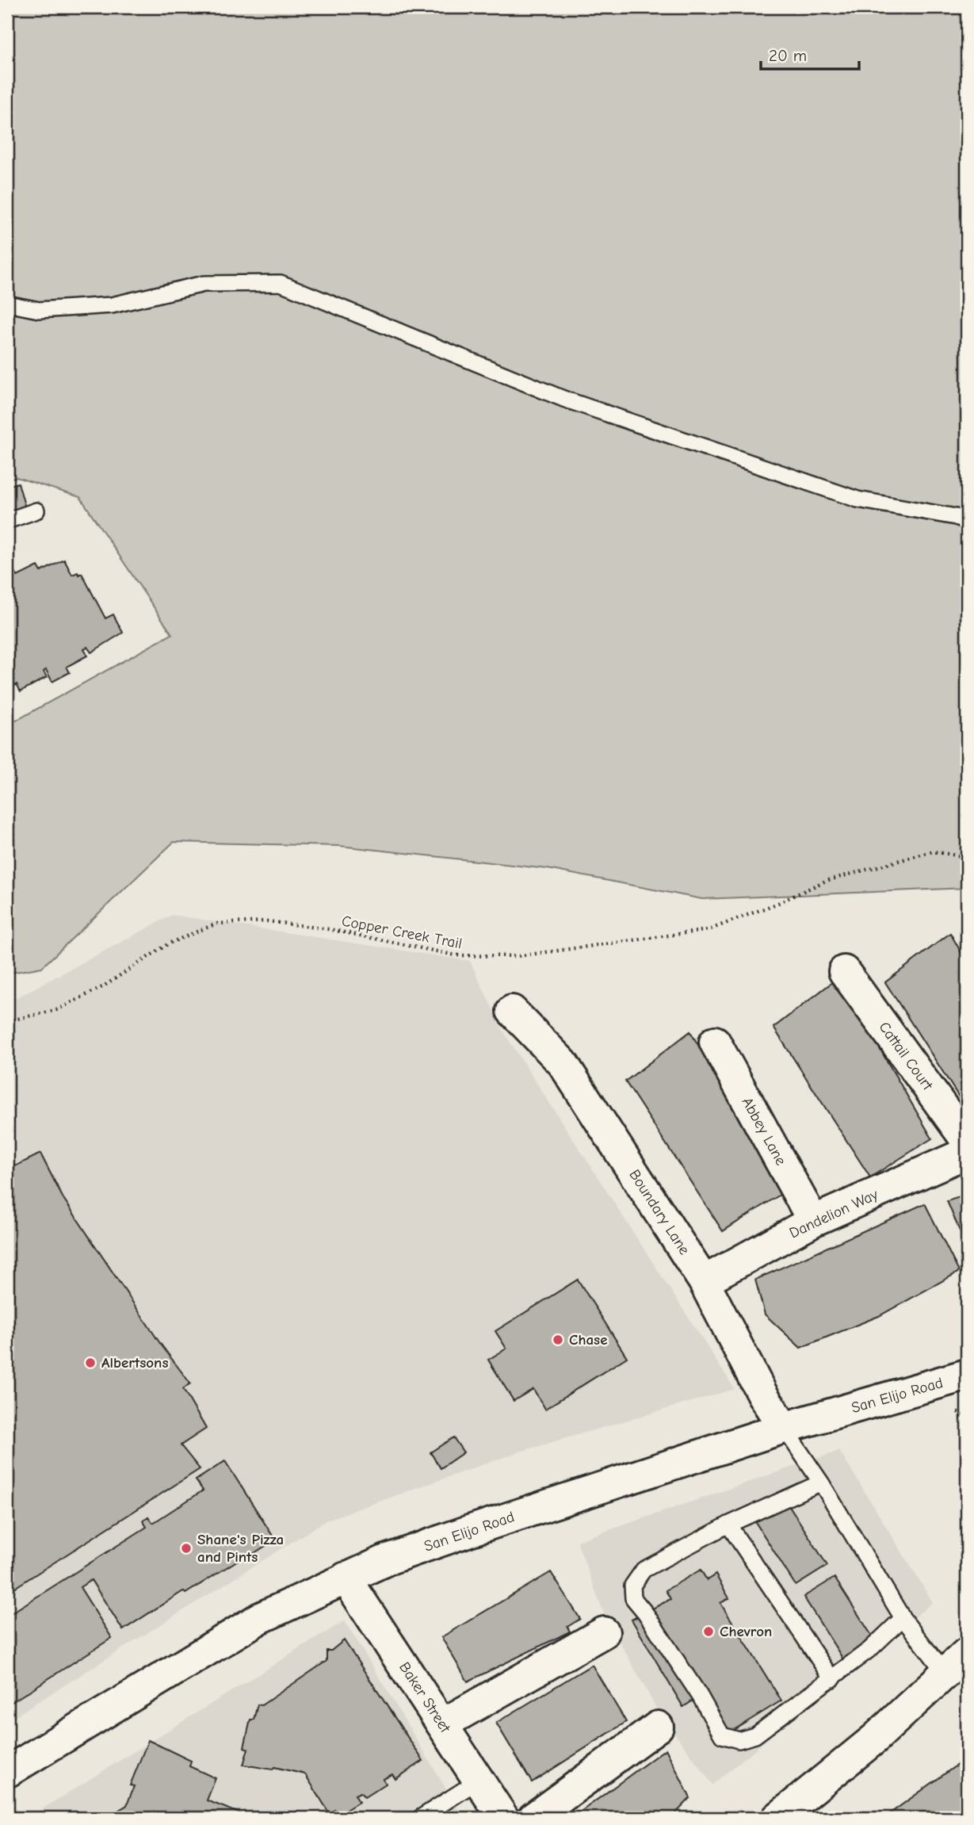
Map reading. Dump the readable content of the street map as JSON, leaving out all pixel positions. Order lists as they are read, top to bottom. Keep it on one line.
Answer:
{"streets":{"street":["Cattail Court","Abbey Lane","Boundary Lane","Dandelion Way","San Elijo Road","Baker Street"],"path":["Copper Creek Trail"]},"crossings":[["Abbey Lane","Dandelion Way"],["Boundary Lane","Dandelion Way"],["Boundary Lane","San Elijo Road"],["San Elijo Road","Baker Street"]],"places":["Chase","Albertsons","Shane's Pizza and Pints","Chevron"],"scale_bar":"20 m"}
